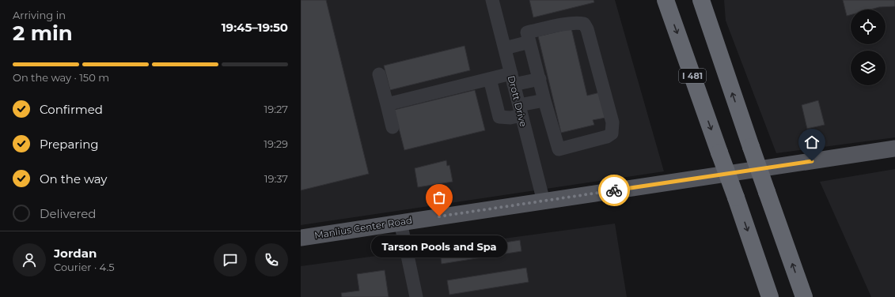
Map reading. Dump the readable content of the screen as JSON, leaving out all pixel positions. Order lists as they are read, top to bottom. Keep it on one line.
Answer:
{"streets":{"highway":["I 481"],"main road":["Manlius Center Road"],"street":["Drott Drive"]},"crossings":[["Drott Drive","Manlius Center Road"]],"places":["Tarson Pools and Spa"],"page":{"heading":["2 min","Arriving in","19:45–19:50"],"panel":["Jordan","Courier · 4.5"],"bar":"On the way · 150 m","list":[["Confirmed","19:27"],["Preparing","19:29"],["On the way","19:37"],"Delivered"],"bubble":"Tarson Pools and Spa"}}
